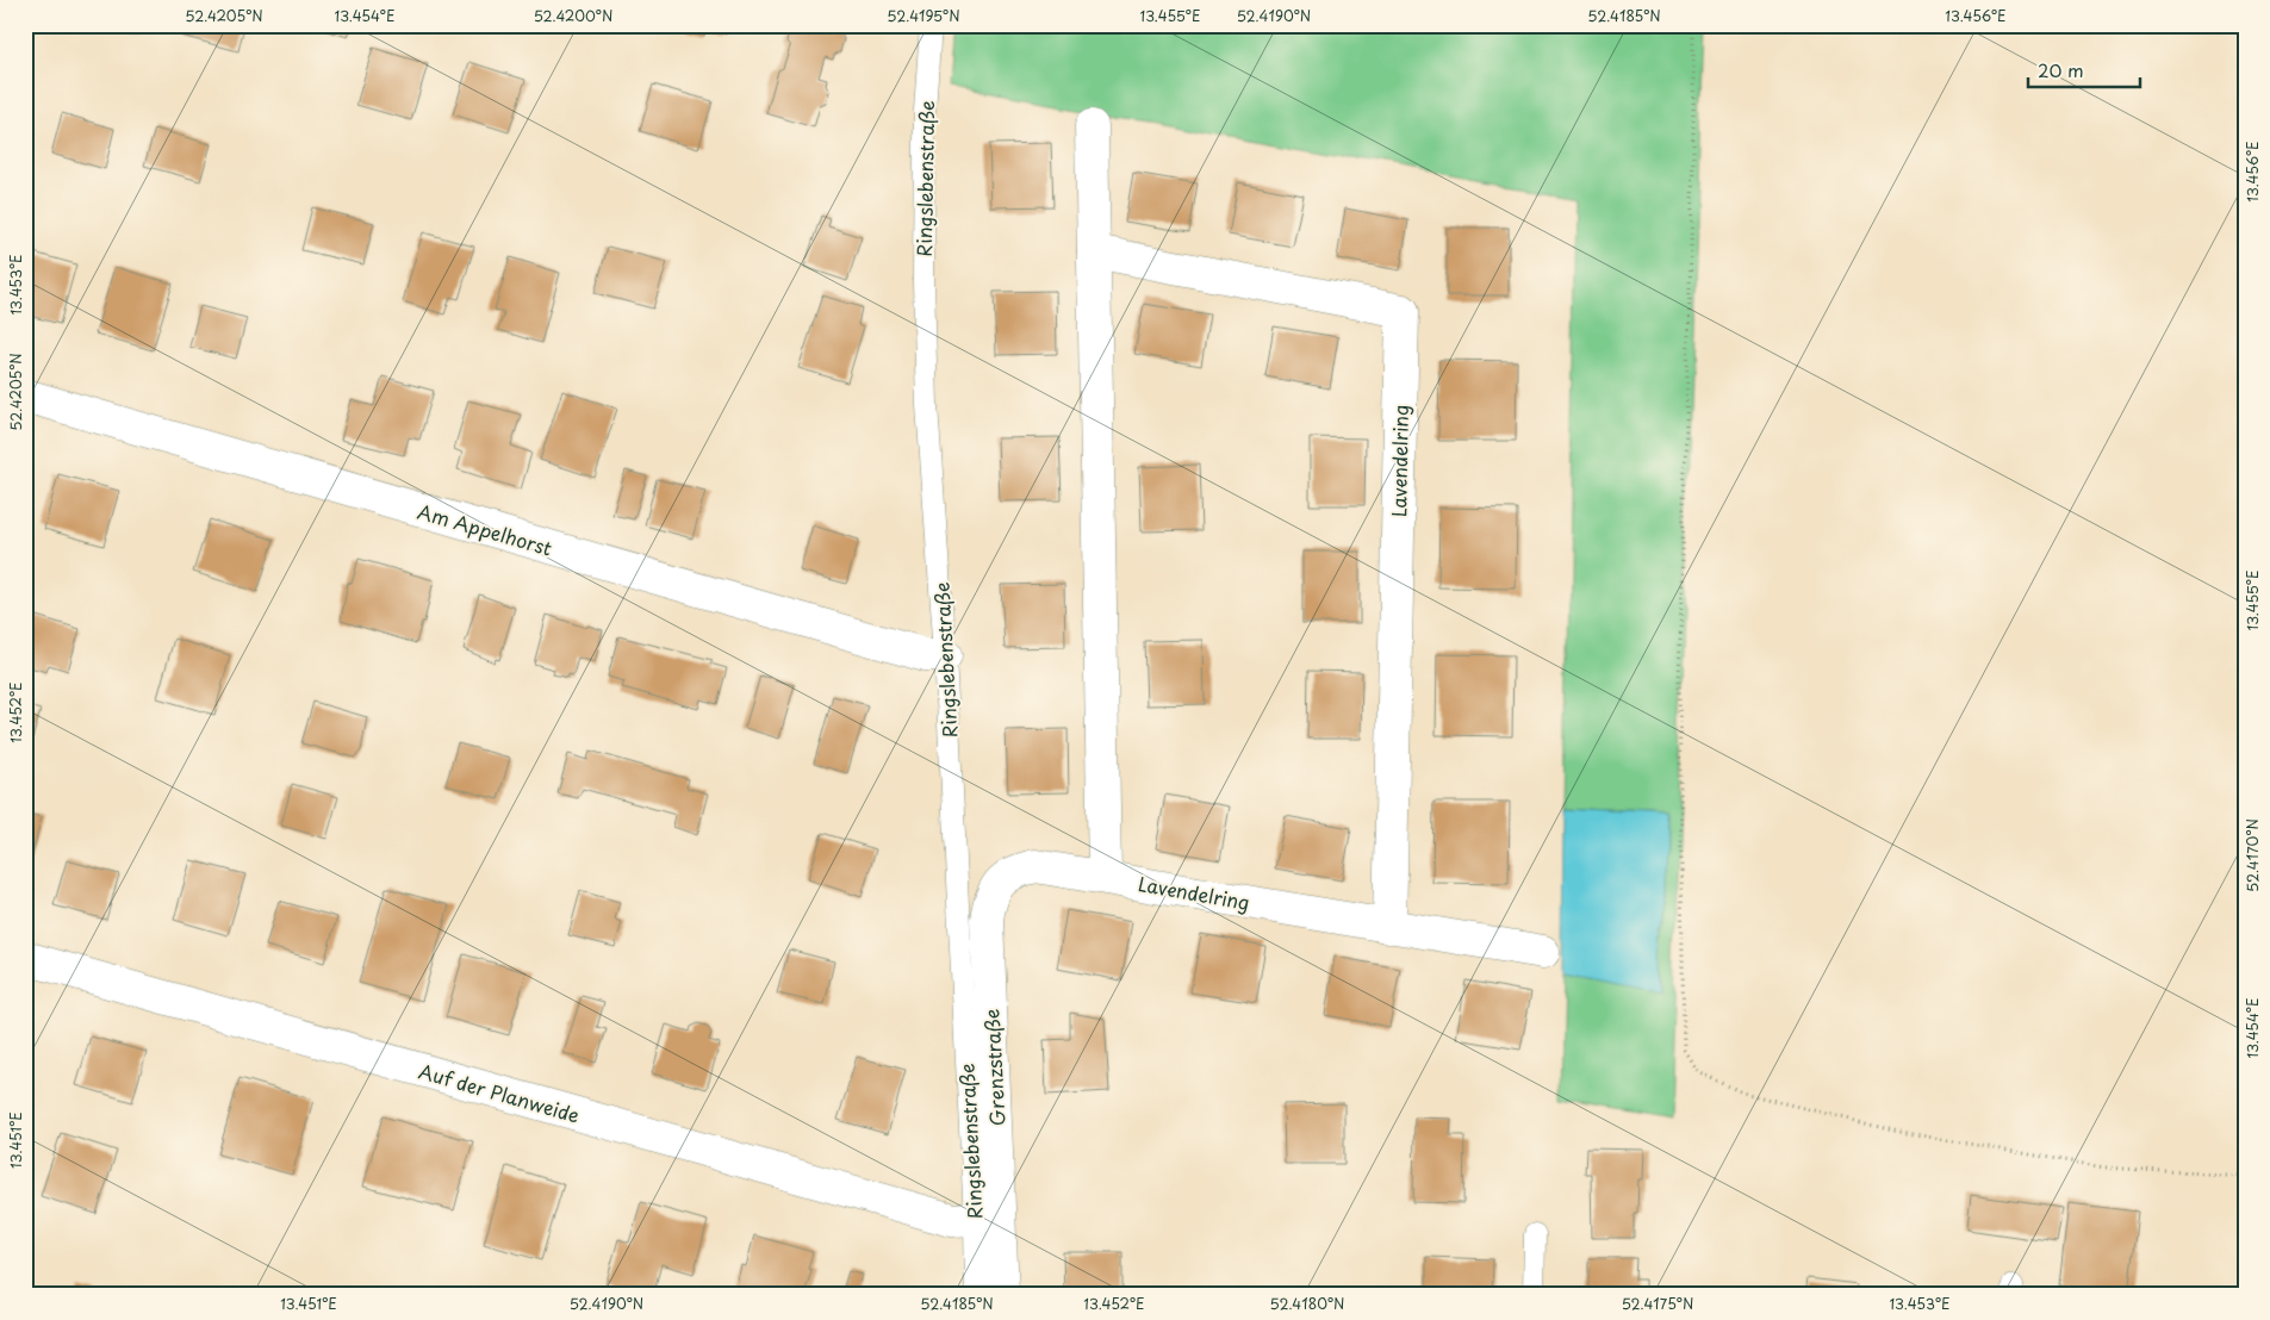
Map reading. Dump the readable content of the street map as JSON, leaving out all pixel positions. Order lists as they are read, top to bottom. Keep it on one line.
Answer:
{"streets":{"street":["Lavendelring","Am Appelhorst","Grenzstraße","Auf der Planweide"],"lane":["Ringslebenstraße"]},"crossings":[["Ringslebenstraße","Am Appelhorst"],["Ringslebenstraße","Auf der Planweide"],["Lavendelring","Grenzstraße"]],"scale_bar":"20 m","coordinates":["52.4205°N","13.454°E","52.4200°N","52.4195°N","13.455°E","52.4190°N","52.4185°N","13.456°E","13.453°E","13.452°E","52.4170°N","13.451°E","52.4180°N","52.4175°N"]}
